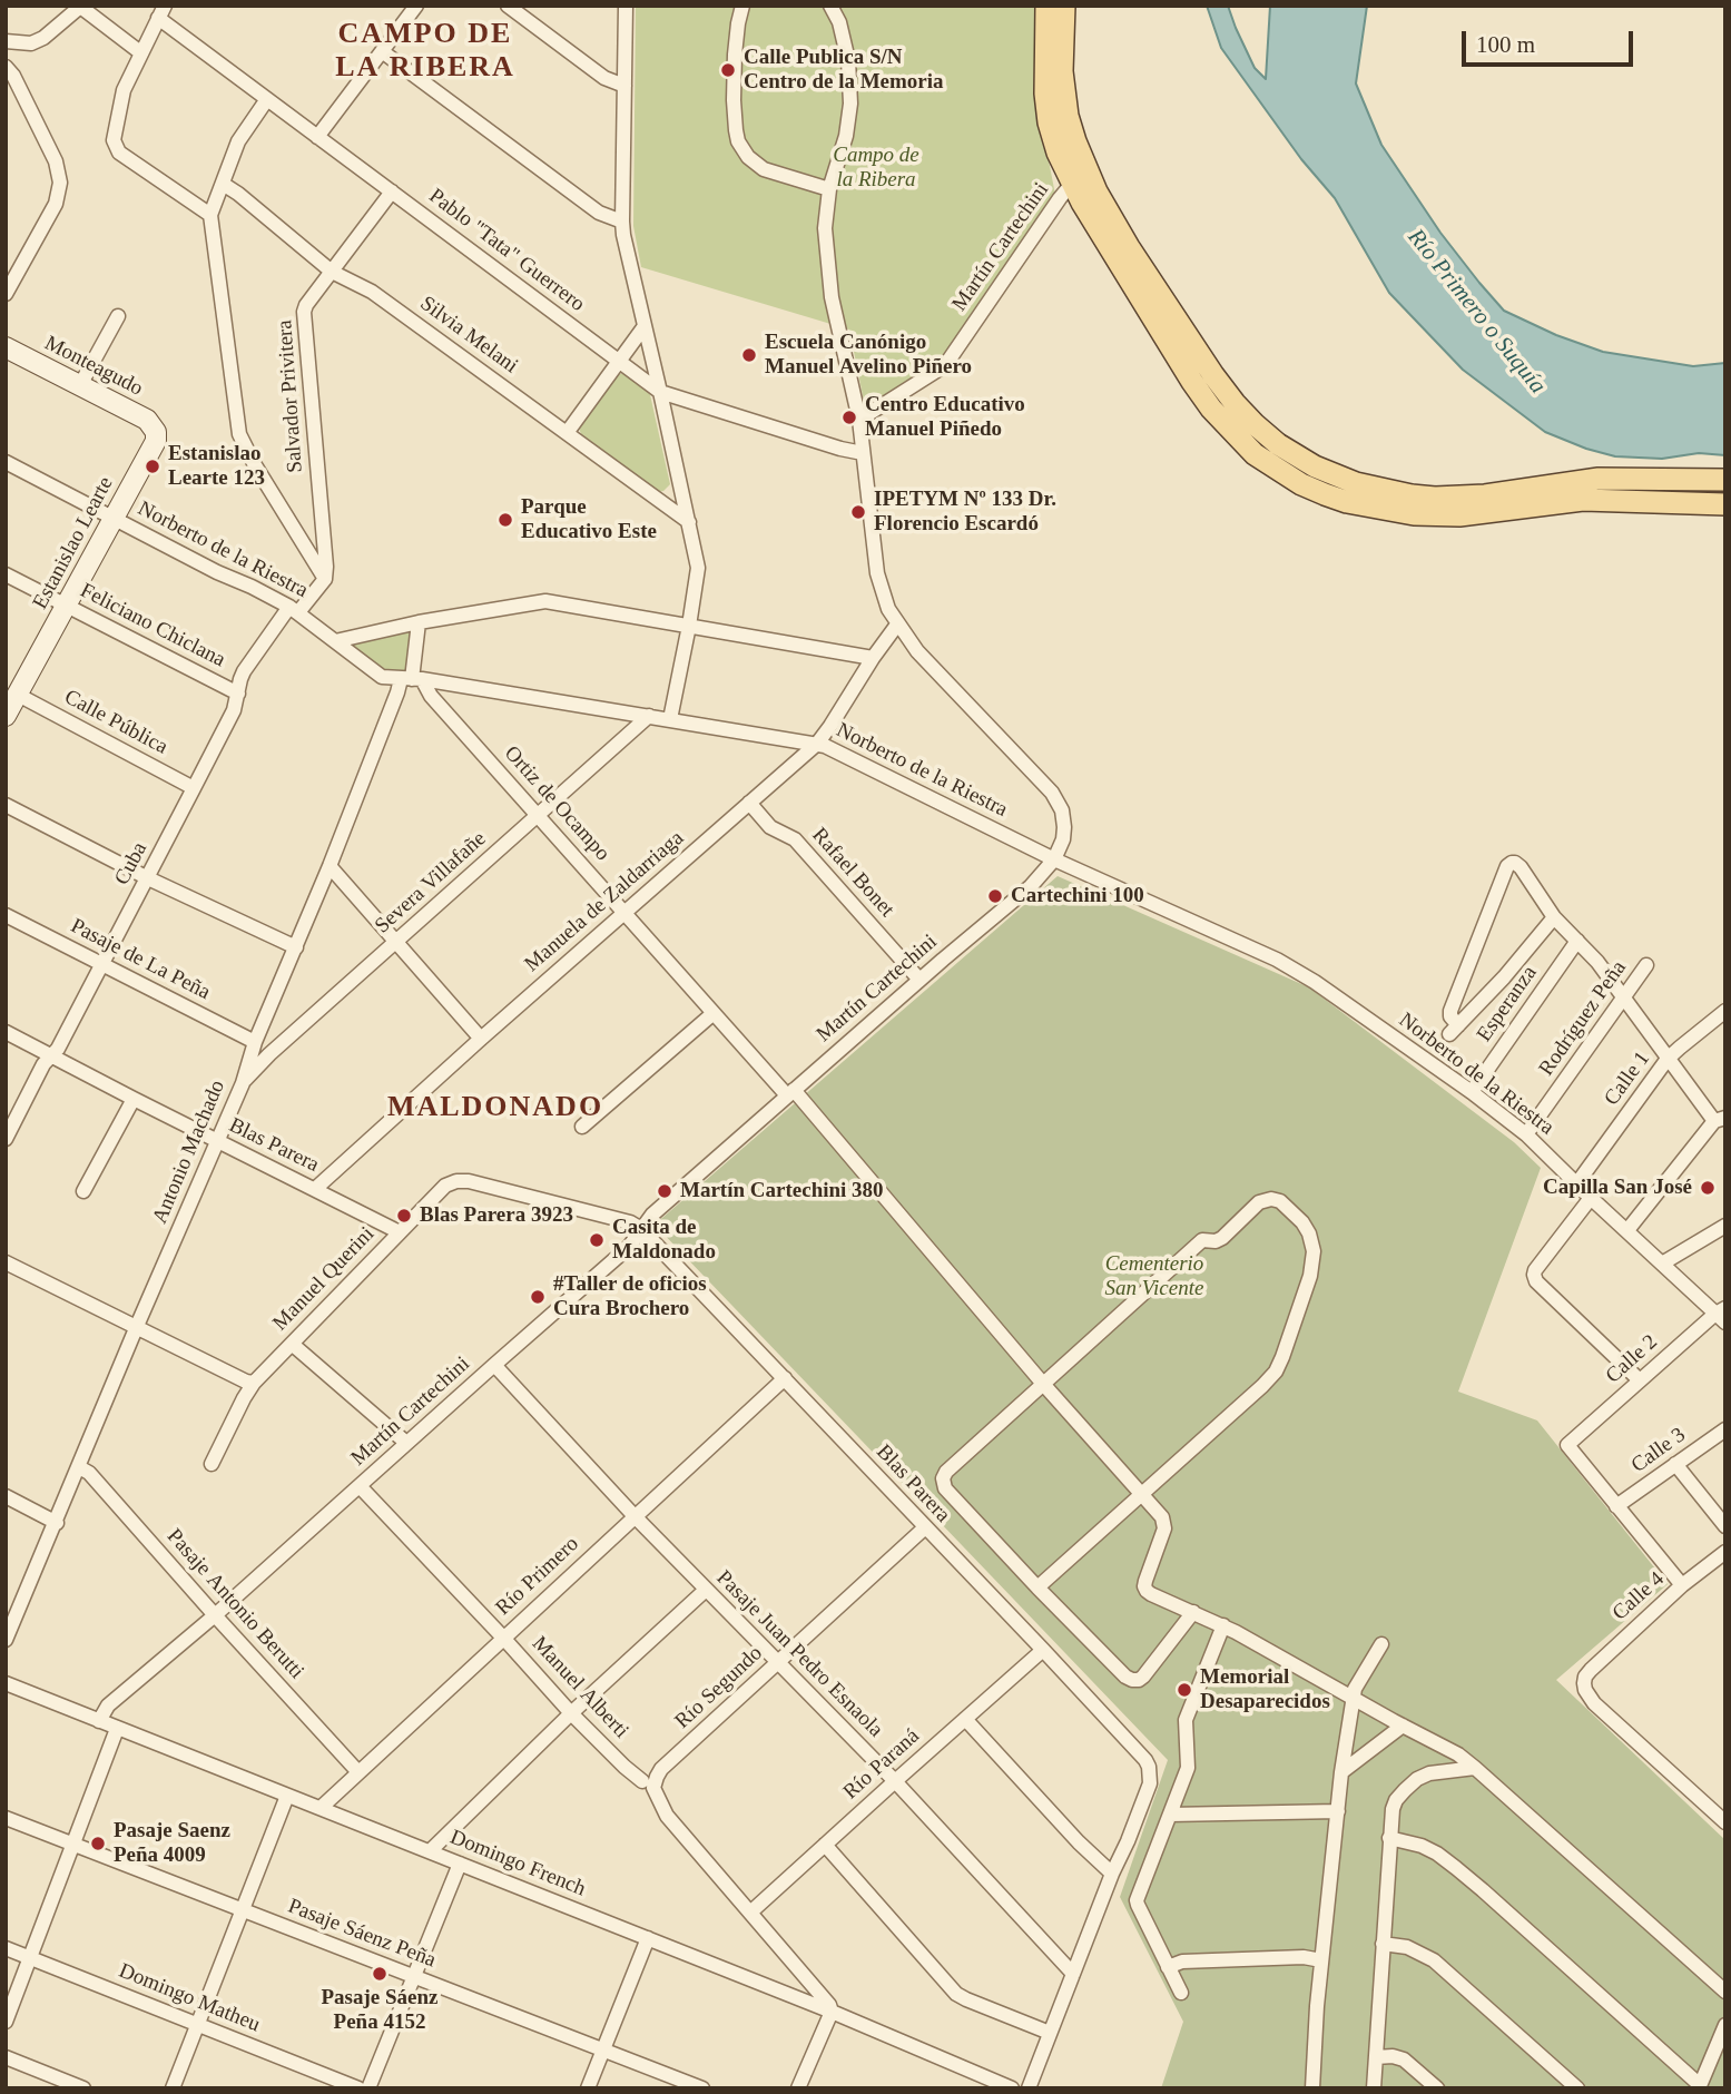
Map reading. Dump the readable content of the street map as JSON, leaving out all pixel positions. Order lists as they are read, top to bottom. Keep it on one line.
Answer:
{"streets":{"street":["Martín Cartechini","Pablo \"Tata\" Guerrero","Silvia Melani","Monteagudo","Salvador Privitera","Estanislao Learte","Norberto de la Riestra","Feliciano Chiclana","Calle Pública","Ortiz de Ocampo","Cuba","Rafael Bonet","Severa Villafañe","Manuela de Zaldarriaga","Pasaje de La Peña","Esperanza","Rodríguez Peña","Calle 1","Blas Parera","Antonio Machado","Manuel Querini","Calle 2","Calle 3","Río Primero","Calle 4","Pasaje Antonio Berutti","Pasaje Juan Pedro Esnaola","Manuel Alberti","Río Segundo","Río Paraná","Domingo French","Pasaje Sáenz Peña","Domingo Matheu"]},"crossings":[["Martín Cartechini","Pablo \"Tata\" Guerrero"],["Martín Cartechini","Norberto de la Riestra"],["Martín Cartechini","Ortiz de Ocampo"],["Martín Cartechini","Rafael Bonet"],["Martín Cartechini","Manuela de Zaldarriaga"],["Martín Cartechini","Blas Parera"],["Martín Cartechini","Manuel Querini"],["Martín Cartechini","Pasaje Antonio Berutti"],["Martín Cartechini","Pasaje Juan Pedro Esnaola"],["Martín Cartechini","Manuel Alberti"],["Martín Cartechini","Domingo French"],["Pablo \"Tata\" Guerrero","Salvador Privitera"],["Silvia Melani","Salvador Privitera"],["Monteagudo","Estanislao Learte"],["Salvador Privitera","Cuba"],["Estanislao Learte","Norberto de la Riestra"],["Estanislao Learte","Feliciano Chiclana"],["Estanislao Learte","Calle Pública"],["Norberto de la Riestra","Ortiz de Ocampo"],["Norberto de la Riestra","Cuba"],["Norberto de la Riestra","Severa Villafañe"],["Norberto de la Riestra","Manuela de Zaldarriaga"],["Norberto de la Riestra","Esperanza"],["Norberto de la Riestra","Rodríguez Peña"],["Norberto de la Riestra","Calle 1"],["Norberto de la Riestra","Antonio Machado"],["Norberto de la Riestra","Calle 2"],["Feliciano Chiclana","Cuba"],["Calle Pública","Cuba"],["Ortiz de Ocampo","Severa Villafañe"],["Ortiz de Ocampo","Manuela de Zaldarriaga"],["Ortiz de Ocampo","Antonio Machado"],["Cuba","Pasaje de La Peña"],["Cuba","Blas Parera"],["Rafael Bonet","Manuela de Zaldarriaga"],["Severa Villafañe","Antonio Machado"],["Manuela de Zaldarriaga","Blas Parera"],["Pasaje de La Peña","Antonio Machado"],["Blas Parera","Antonio Machado"],["Blas Parera","Manuel Querini"],["Blas Parera","Río Primero"],["Blas Parera","Río Segundo"],["Blas Parera","Río Paraná"],["Antonio Machado","Pasaje Antonio Berutti"],["Calle 2","Calle 3"],["Río Primero","Pasaje Antonio Berutti"],["Río Primero","Pasaje Juan Pedro Esnaola"],["Río Primero","Manuel Alberti"],["Río Primero","Domingo French"],["Pasaje Juan Pedro Esnaola","Río Segundo"],["Pasaje Juan Pedro Esnaola","Río Paraná"],["Manuel Alberti","Río Segundo"],["Manuel Alberti","Río Paraná"],["Manuel Alberti","Domingo French"]],"districts":["CAMPO DE LA RIBERA","MALDONADO"],"water":["Río Primero o Suquía"],"parks":["Campo de la Ribera","Cementerio San Vicente"],"places":["Calle Publica S/N Centro de la Memoria","Escuela Canónigo Manuel Avelino Piñero","Centro Educativo Manuel Piñedo","Estanislao Learte 123","IPETYM Nº 133 Dr. Florencio Escardó","Parque Educativo Este","Cartechini 100","Capilla San José","Martín Cartechini 380","Blas Parera 3923","Casita de Maldonado","#Taller de oficios Cura Brochero","Memorial Desaparecidos","Pasaje Saenz Peña 4009","Pasaje Sáenz Peña 4152"],"scale_bar":"100 m"}
